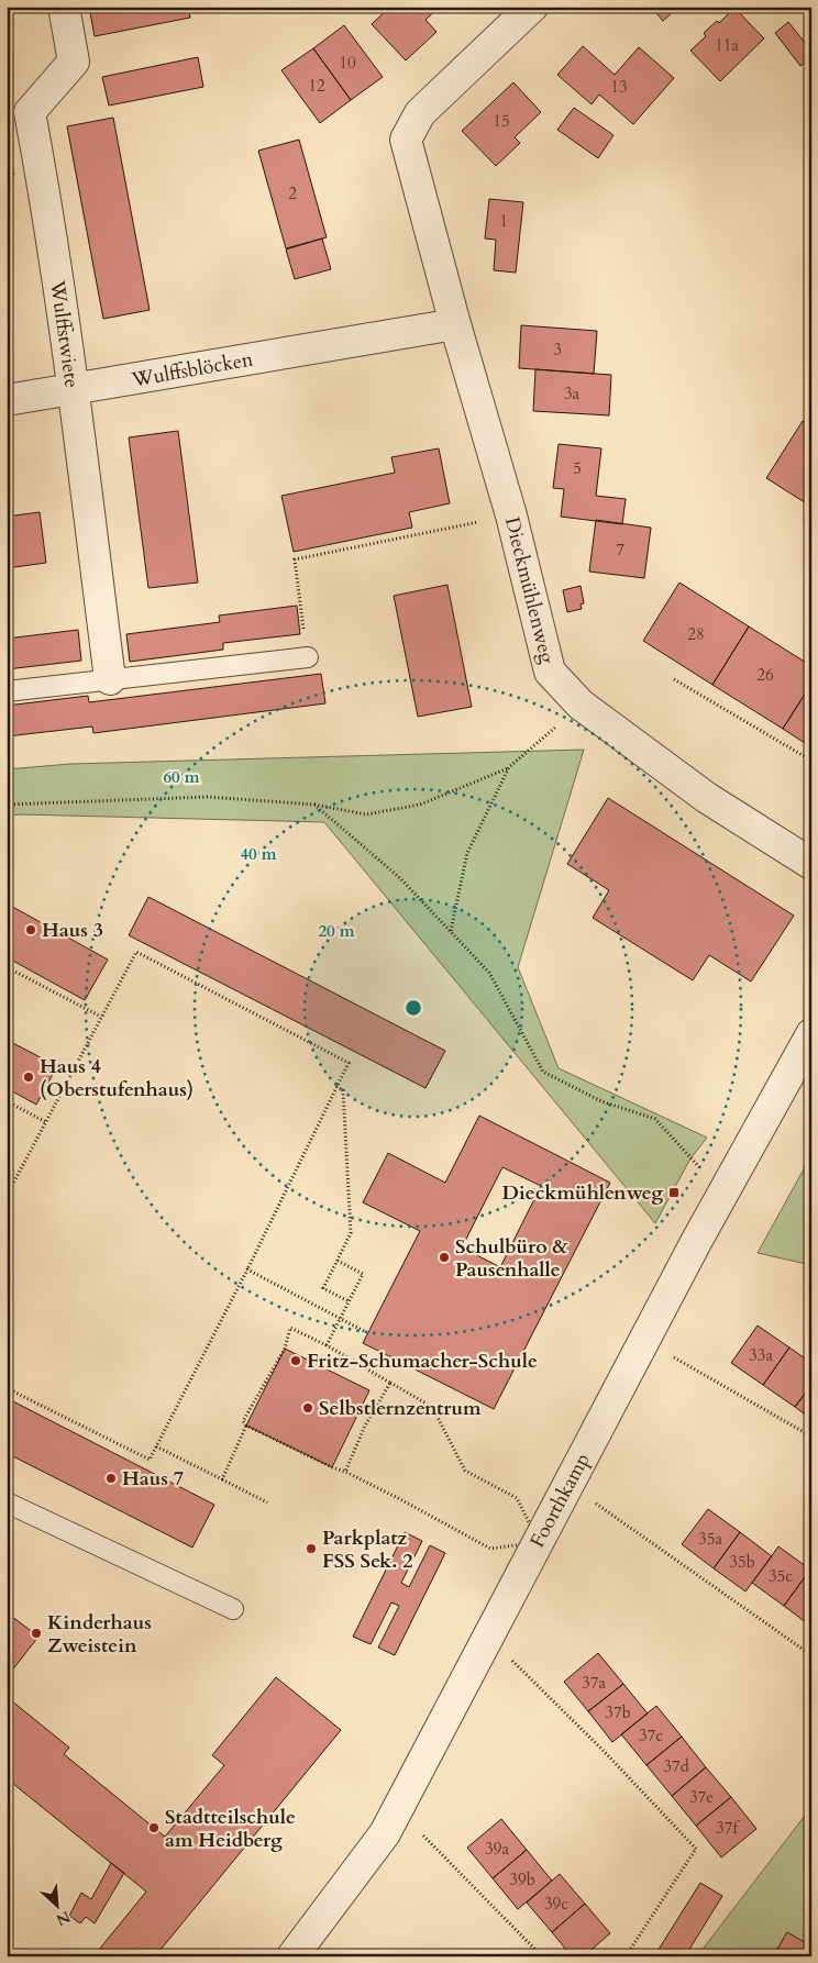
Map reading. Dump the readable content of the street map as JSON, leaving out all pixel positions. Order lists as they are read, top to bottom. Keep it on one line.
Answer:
{"streets":{"street":["Wulffstwiete","Wulffsblöcken","Dieckmühlenweg","Foorthkamp"]},"crossings":[["Wulffstwiete","Wulffsblöcken"],["Wulffsblöcken","Dieckmühlenweg"]],"places":{"other":["Haus 3","Haus 4 (Oberstufenhaus)","Schulbüro & Pausenhalle","Fritz-Schumacher-Schule","Selbstlernzentrum","Haus 7","Parkplatz FSS Sek. 2","Kinderhaus Zweistein","Stadtteilschule am Heidberg"],"transit":["Dieckmühlenweg"]},"house_numbers":["11a","10","12","13","15","2","1","3","3a","5","7","28","26","33a","35a","35b","35c","37a","37b","37c","37d","37e","37f","39a","39b","39c"],"north":"bottom right","rings":["60 m","40 m","20 m"]}
